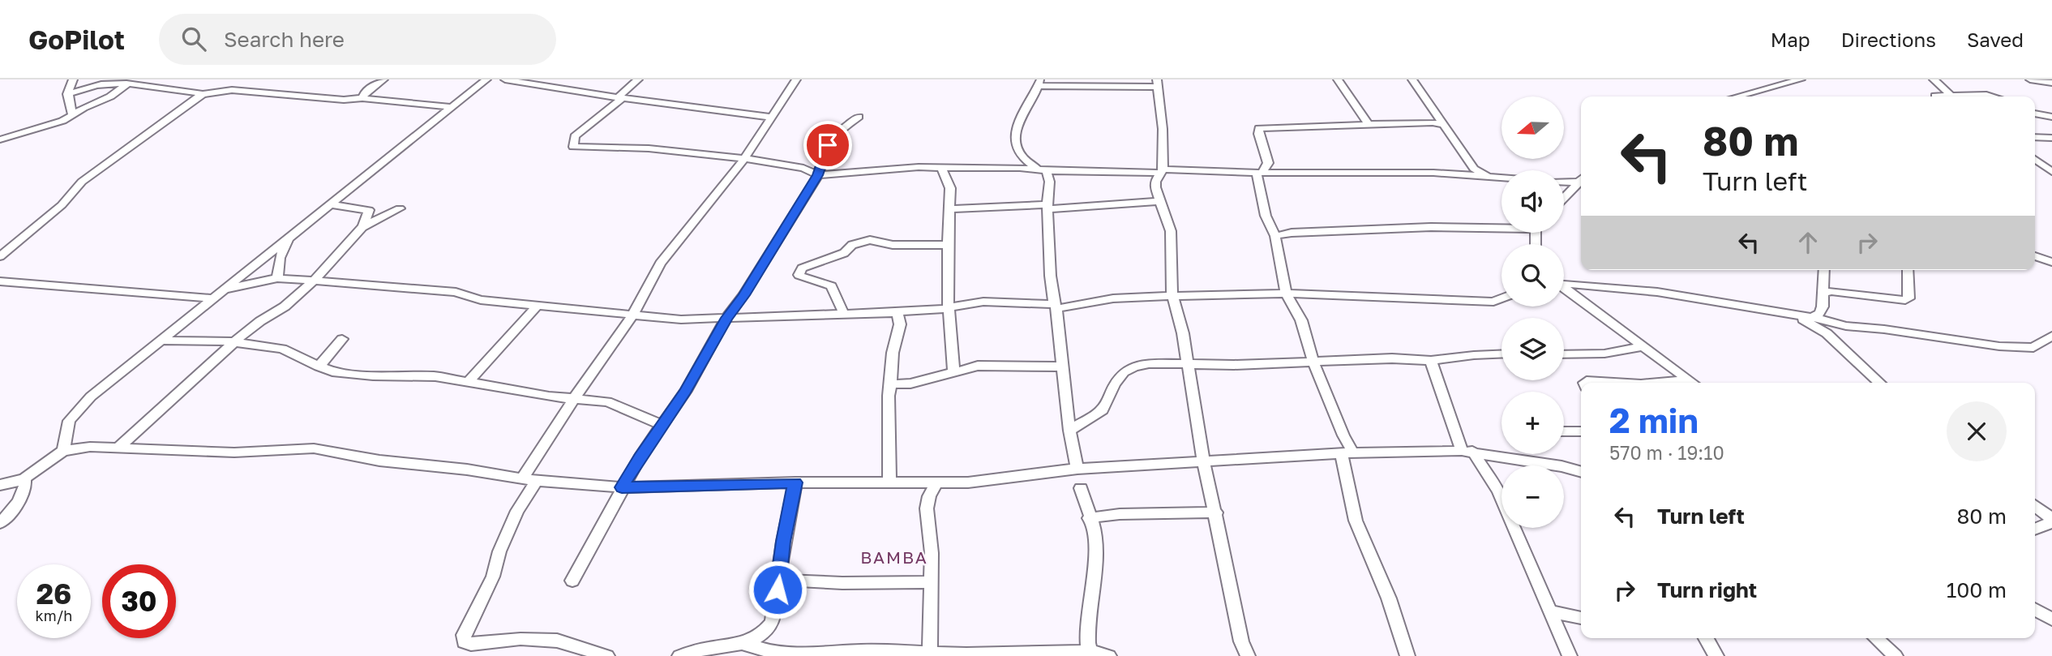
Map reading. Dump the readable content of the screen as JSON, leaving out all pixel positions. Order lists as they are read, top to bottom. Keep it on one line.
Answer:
{"districts":["BAMBA"],"north":"left","page":{"header":"GoPilot","search":"Search here","nav":["Map","Directions","Saved"],"map_buttons":["+","−"],"turn":["80 m","Turn left"],"heading":["2 min","570 m · 19:10"],"list":[{"name":"Turn left","value":"80 m"},{"name":"Turn right","value":"100 m"}],"speed":"26 km/h","limit":"30"}}
